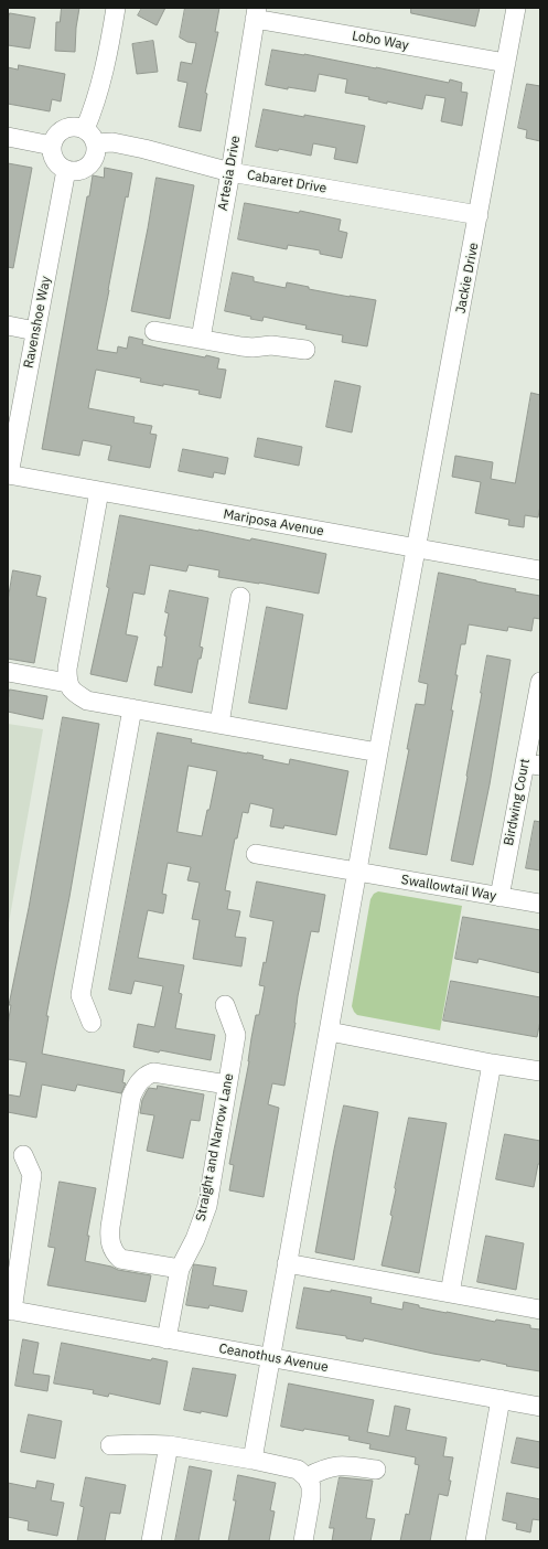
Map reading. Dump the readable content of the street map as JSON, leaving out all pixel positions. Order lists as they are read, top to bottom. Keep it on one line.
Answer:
{"streets":{"street":["Lobo Way","Artesia Drive","Cabaret Drive","Jackie Drive","Ravenshoe Way","Mariposa Avenue","Birdwing Court","Swallowtail Way","Straight and Narrow Lane","Ceanothus Avenue"]},"crossings":[["Lobo Way","Artesia Drive"],["Lobo Way","Jackie Drive"],["Artesia Drive","Cabaret Drive"],["Cabaret Drive","Jackie Drive"],["Cabaret Drive","Ravenshoe Way"],["Jackie Drive","Mariposa Avenue"],["Jackie Drive","Swallowtail Way"],["Jackie Drive","Ceanothus Avenue"],["Ravenshoe Way","Mariposa Avenue"],["Birdwing Court","Swallowtail Way"],["Straight and Narrow Lane","Ceanothus Avenue"]]}
